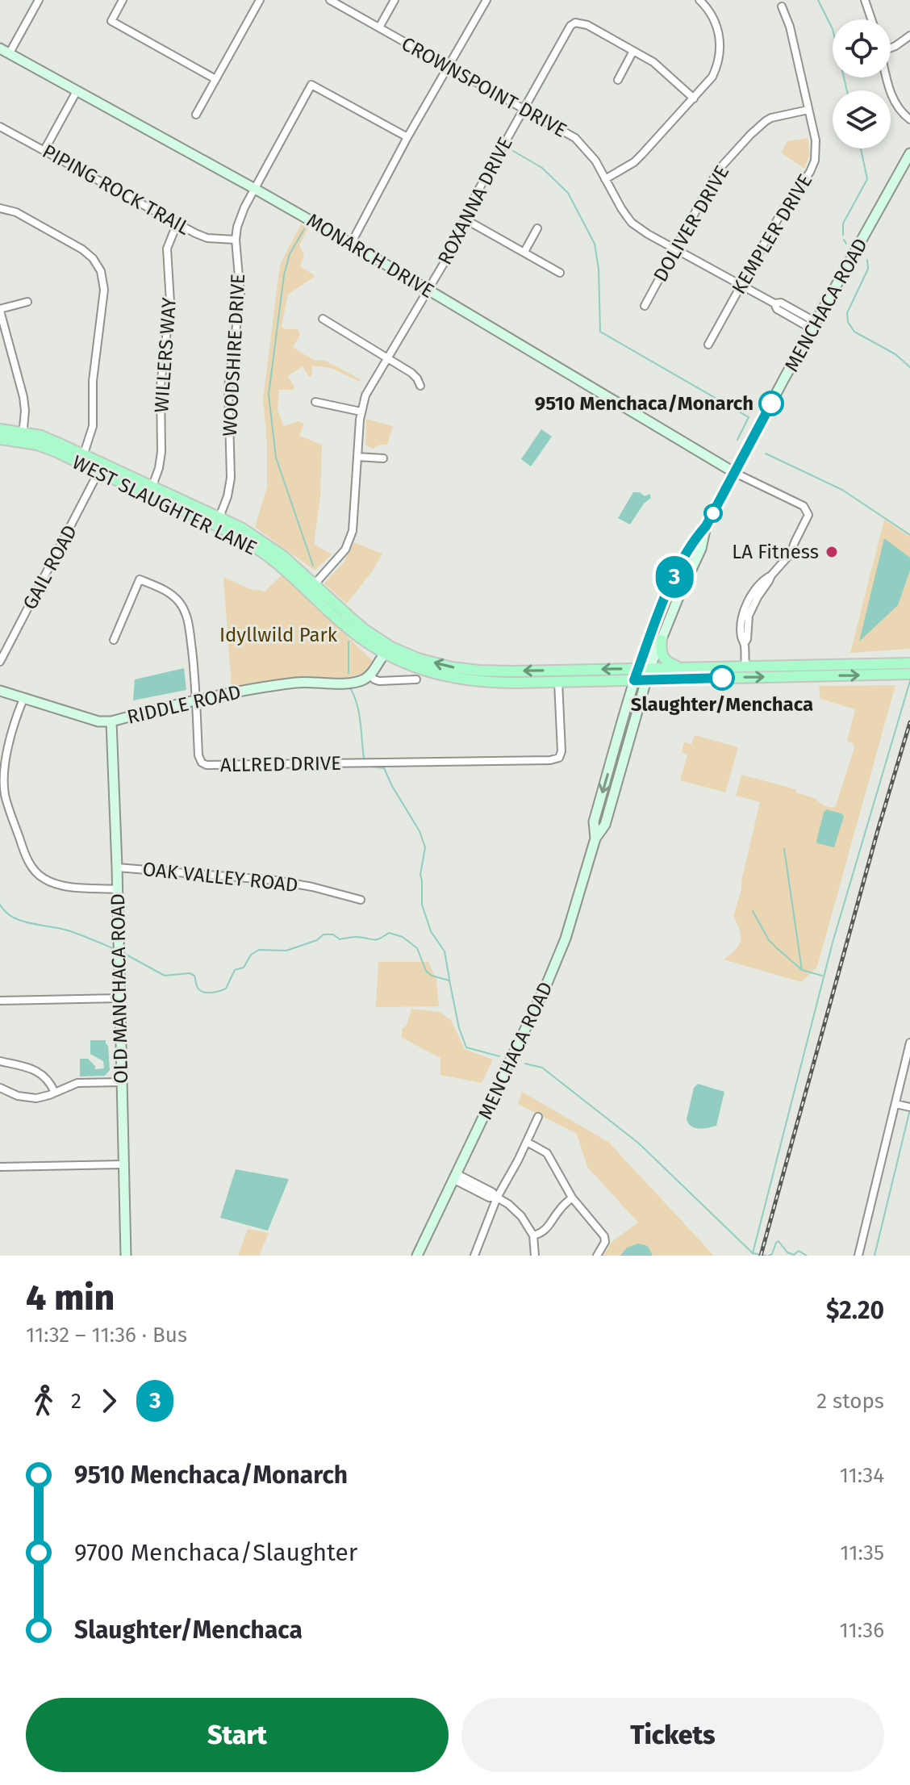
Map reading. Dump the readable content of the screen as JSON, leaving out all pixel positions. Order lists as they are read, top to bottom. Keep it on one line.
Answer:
{"streets":{"main road":["WEST SLAUGHTER LANE"],"street":["CROWNSPOINT DRIVE","PIPING ROCK TRAIL","ROXANNA DRIVE","DOLIVER DRIVE","KEMPLER DRIVE","MONARCH DRIVE","MENCHACA ROAD","WILLERS WAY","WOODSHIRE DRIVE","GAIL ROAD","RIDDLE ROAD","ALLRED DRIVE","OAK VALLEY ROAD","OLD MANCHACA ROAD"]},"crossings":[["CROWNSPOINT DRIVE","ROXANNA DRIVE"],["CROWNSPOINT DRIVE","DOLIVER DRIVE"],["CROWNSPOINT DRIVE","KEMPLER DRIVE"],["CROWNSPOINT DRIVE","MENCHACA ROAD"],["PIPING ROCK TRAIL","WILLERS WAY"],["PIPING ROCK TRAIL","WOODSHIRE DRIVE"],["ROXANNA DRIVE","MONARCH DRIVE"],["ROXANNA DRIVE","WEST SLAUGHTER LANE"],["DOLIVER DRIVE","KEMPLER DRIVE"],["MONARCH DRIVE","MENCHACA ROAD"],["MONARCH DRIVE","WOODSHIRE DRIVE"],["MENCHACA ROAD","WEST SLAUGHTER LANE"],["WILLERS WAY","WEST SLAUGHTER LANE"],["WOODSHIRE DRIVE","WEST SLAUGHTER LANE"],["WEST SLAUGHTER LANE","GAIL ROAD"],["WEST SLAUGHTER LANE","ALLRED DRIVE"],["RIDDLE ROAD","ALLRED DRIVE"],["RIDDLE ROAD","OLD MANCHACA ROAD"],["OAK VALLEY ROAD","OLD MANCHACA ROAD"]],"parks":["Idyllwild Park"],"places":["9510 Menchaca/Monarch","LA Fitness","Slaughter/Menchaca"],"lines":["bus line 3"],"page":{"on_map":"3","heading":["4 min","11:32 – 11:36 · Bus","$2.20"],"legs":["2","3","2 stops"],"list":[{"name":"9510 Menchaca/Monarch","value":"11:34"},{"name":"9700 Menchaca/Slaughter","value":"11:35"},{"name":"Slaughter/Menchaca","value":"11:36"}],"buttons":["Start","Tickets"]}}
